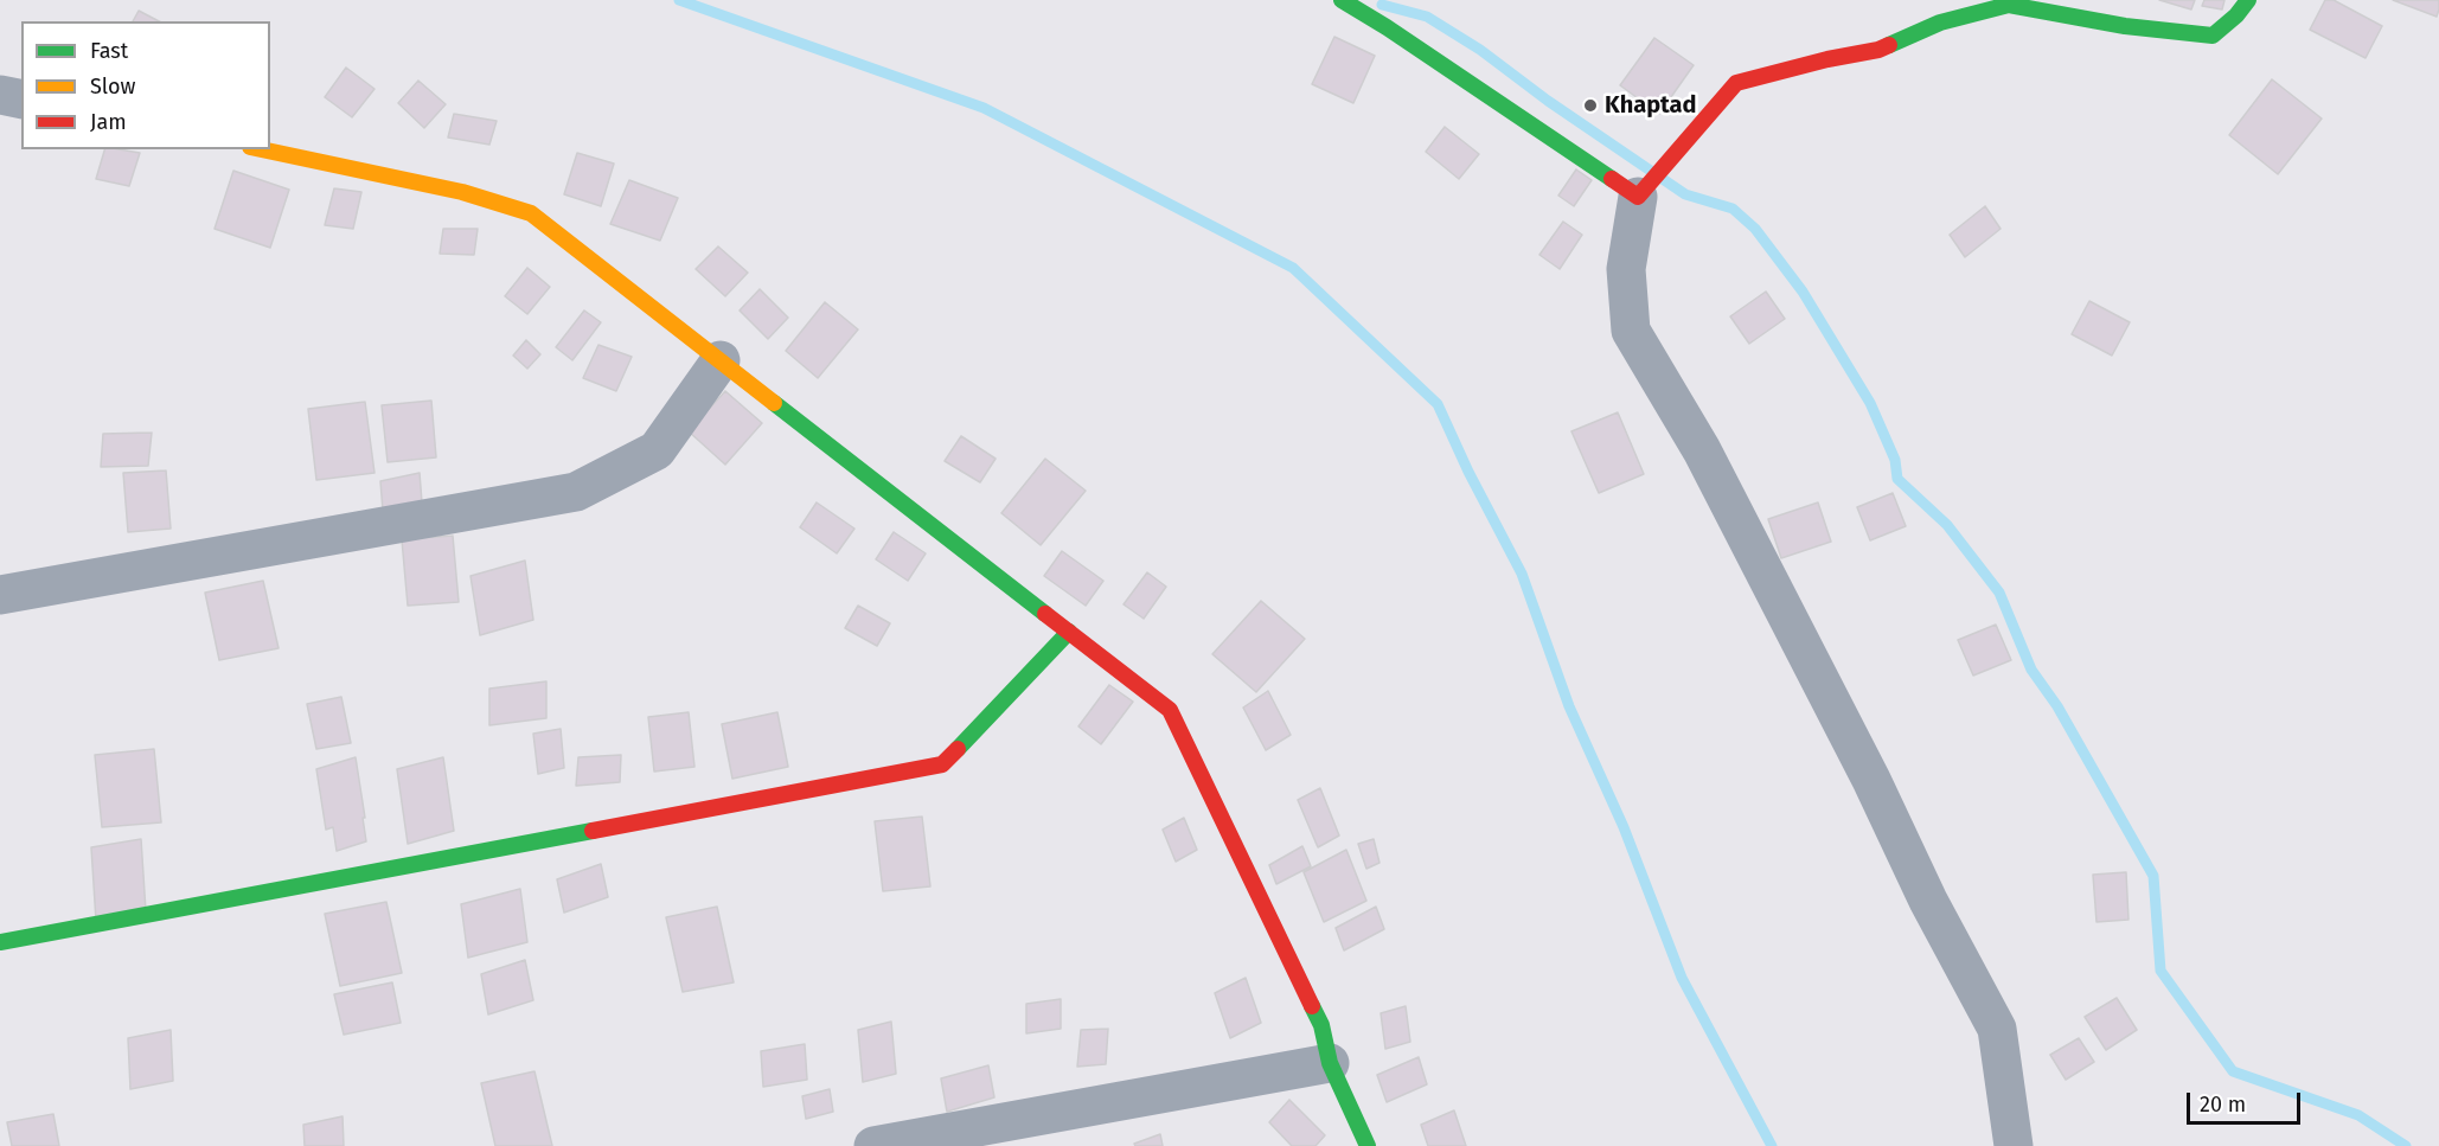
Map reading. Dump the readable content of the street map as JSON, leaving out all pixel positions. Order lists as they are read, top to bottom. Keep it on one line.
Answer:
{"places":["Khaptad"],"legend":["Fast","Slow","Jam"],"scale_bar":"20 m"}
